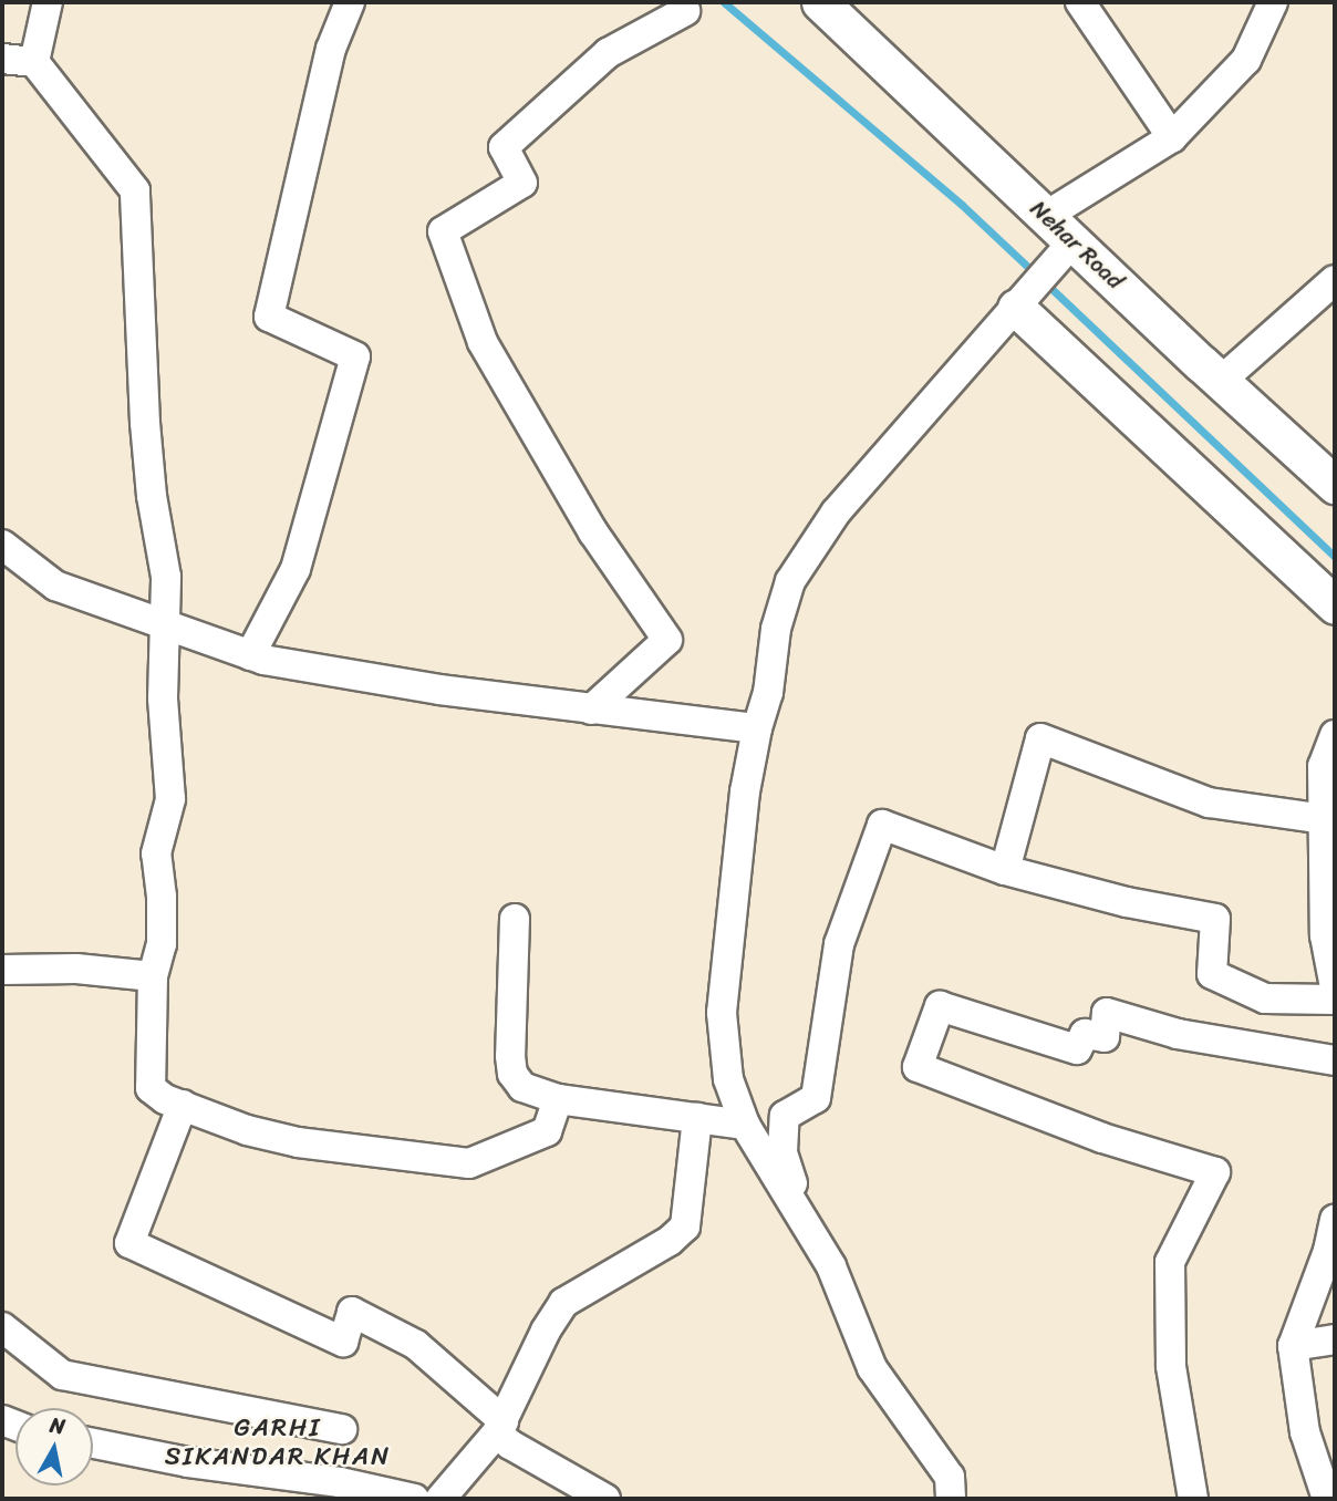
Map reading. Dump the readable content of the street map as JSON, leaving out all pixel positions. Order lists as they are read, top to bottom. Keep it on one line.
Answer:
{"streets":{"main road":["Nehar Road"]},"districts":["GARHI SIKANDAR KHAN"],"north":"top"}
